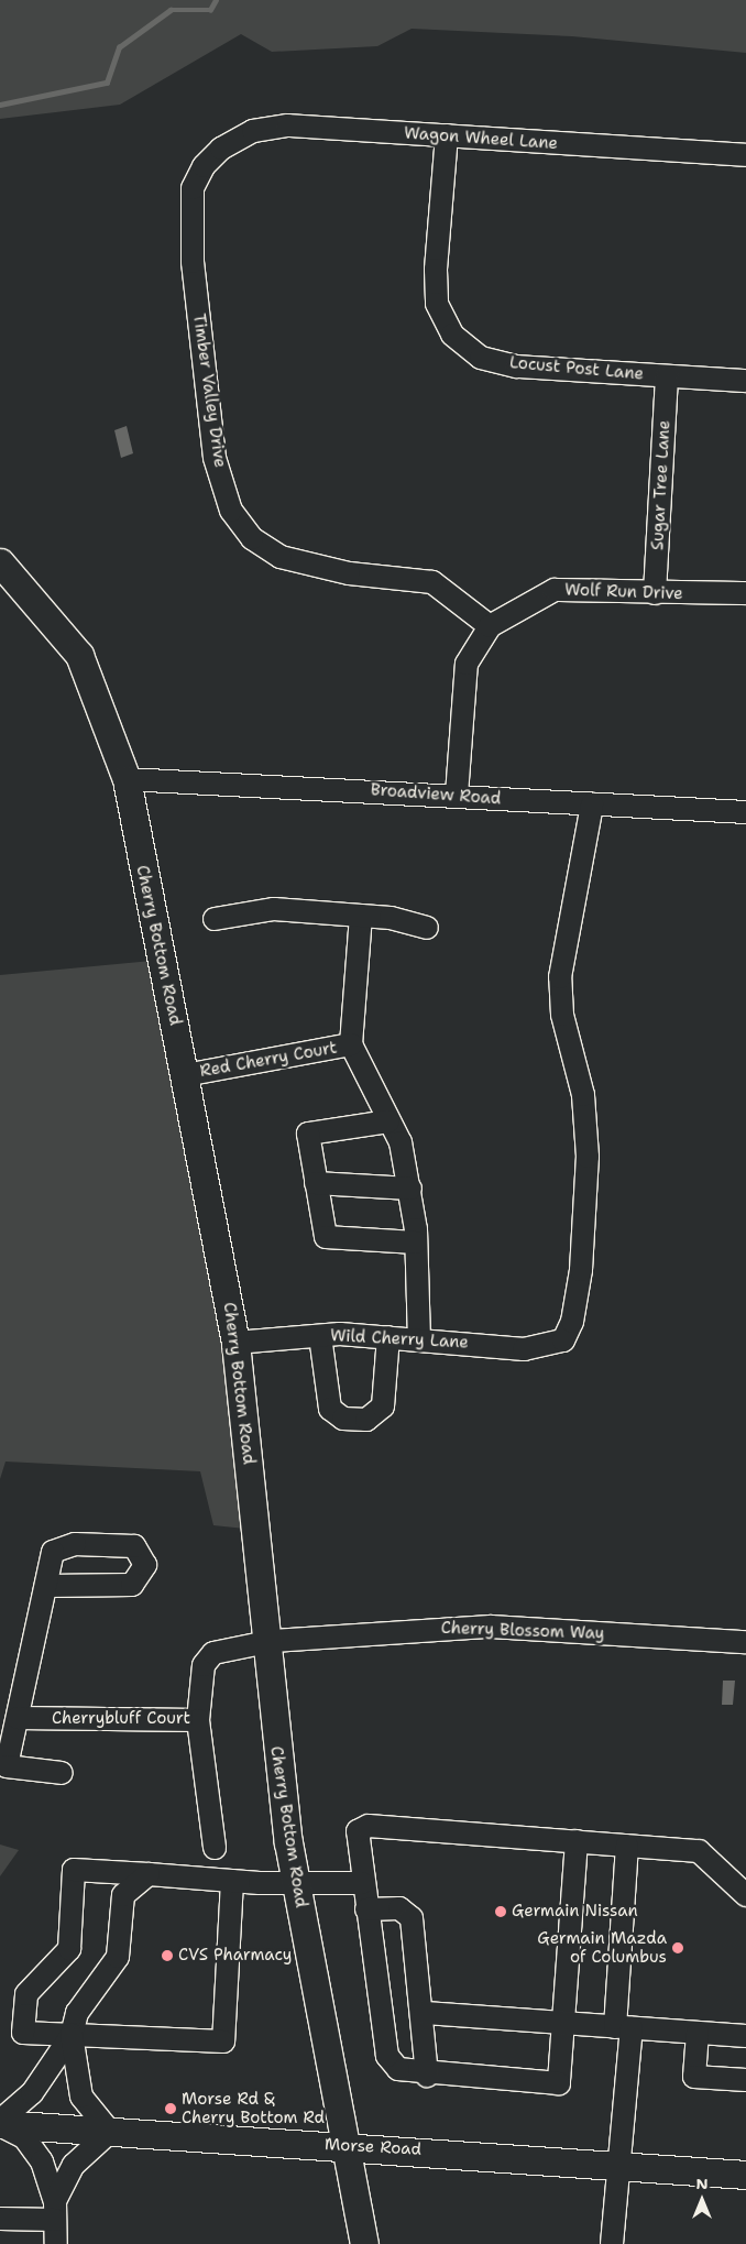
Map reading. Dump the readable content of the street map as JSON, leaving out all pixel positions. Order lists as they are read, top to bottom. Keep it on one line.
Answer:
{"streets":{"main road":["Cherry Bottom Road","Morse Road"],"street":["Wagon Wheel Lane","Locust Post Lane","Timber Valley Drive","Sugar Tree Lane","Wolf Run Drive","Broadview Road","Red Cherry Court","Wild Cherry Lane","Cherry Blossom Way","Cherrybluff Court"]},"crossings":[["Wagon Wheel Lane","Locust Post Lane"],["Wagon Wheel Lane","Timber Valley Drive"],["Locust Post Lane","Sugar Tree Lane"],["Timber Valley Drive","Wolf Run Drive"],["Sugar Tree Lane","Wolf Run Drive"],["Wolf Run Drive","Broadview Road"],["Broadview Road","Cherry Bottom Road"],["Broadview Road","Wild Cherry Lane"],["Cherry Bottom Road","Red Cherry Court"],["Cherry Bottom Road","Wild Cherry Lane"],["Cherry Bottom Road","Cherry Blossom Way"],["Cherry Bottom Road","Cherrybluff Court"],["Cherry Bottom Road","Morse Road"],["Red Cherry Court","Wild Cherry Lane"],["Cherry Blossom Way","Cherrybluff Court"]],"places":["Germain Nissan","Germain Mazda of Columbus","CVS Pharmacy","Morse Rd & Cherry Bottom Rd"],"north":"top"}
